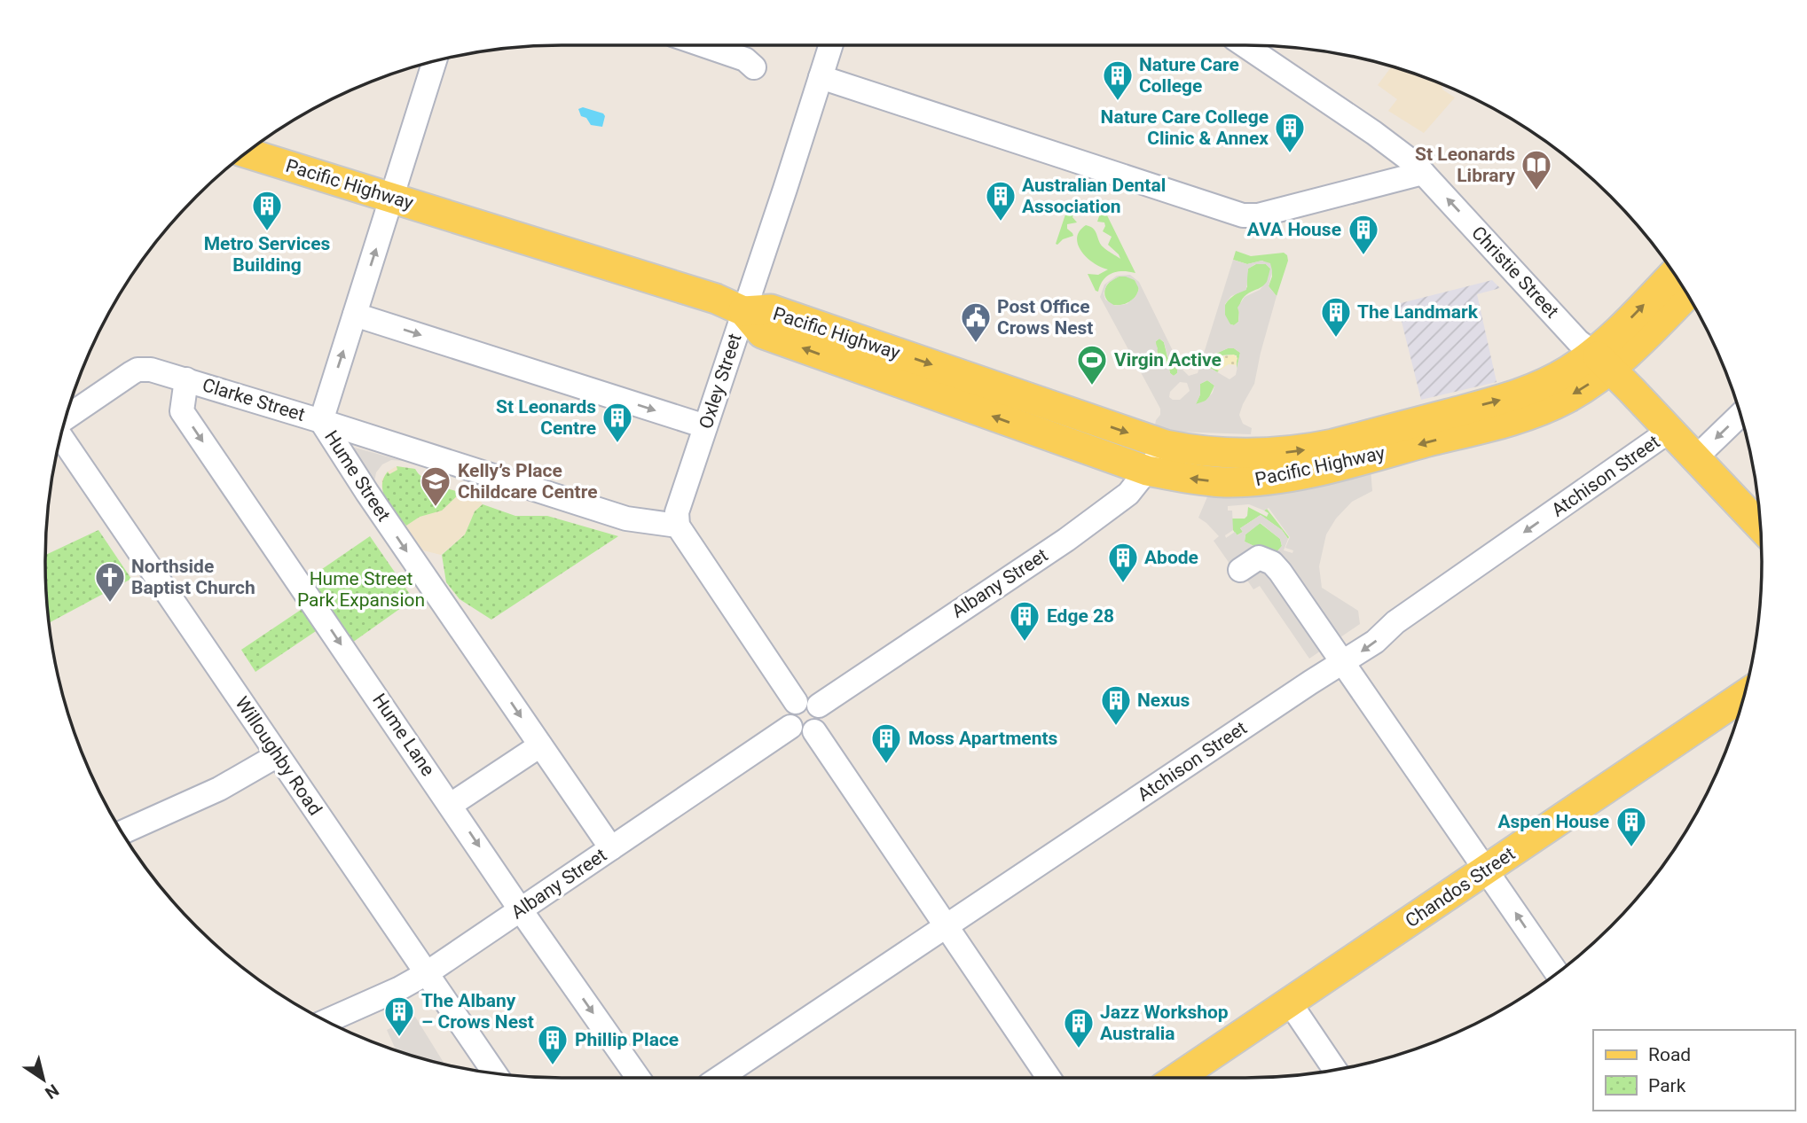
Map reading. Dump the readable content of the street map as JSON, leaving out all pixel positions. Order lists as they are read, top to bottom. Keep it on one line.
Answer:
{"streets":{"main road":["Pacific Highway","Christie Street","Chandos Street"],"street":["Oxley Street","Clarke Street","Hume Street","Atchison Street","Albany Street","Hume Lane","Willoughby Road"]},"crossings":[["Pacific Highway","Christie Street"],["Pacific Highway","Oxley Street"],["Pacific Highway","Hume Street"],["Pacific Highway","Albany Street"],["Christie Street","Atchison Street"],["Oxley Street","Clarke Street"],["Clarke Street","Hume Street"],["Clarke Street","Hume Lane"],["Hume Street","Albany Street"],["Albany Street","Hume Lane"],["Albany Street","Willoughby Road"]],"one_way":["Christie Street","Hume Lane"],"parks":["Hume Street Park Expansion"],"places":{"building":["Nature Care College","Nature Care College Clinic & Annex","Australian Dental Association","Metro Services Building","AVA House","The Landmark","St Leonards Centre","Abode","Edge 28","Nexus","Moss Apartments","Aspen House","The Albany – Crows Nest","Jazz Workshop Australia","Phillip Place"],"library":["St Leonards Library"],"public building":["Post Office Crows Nest"],"sports":["Virgin Active"],"school or university":["Kelly’s Place Childcare Centre"],"church":["Northside Baptist Church"]},"legend":["Road","Park"],"north":"bottom right"}
